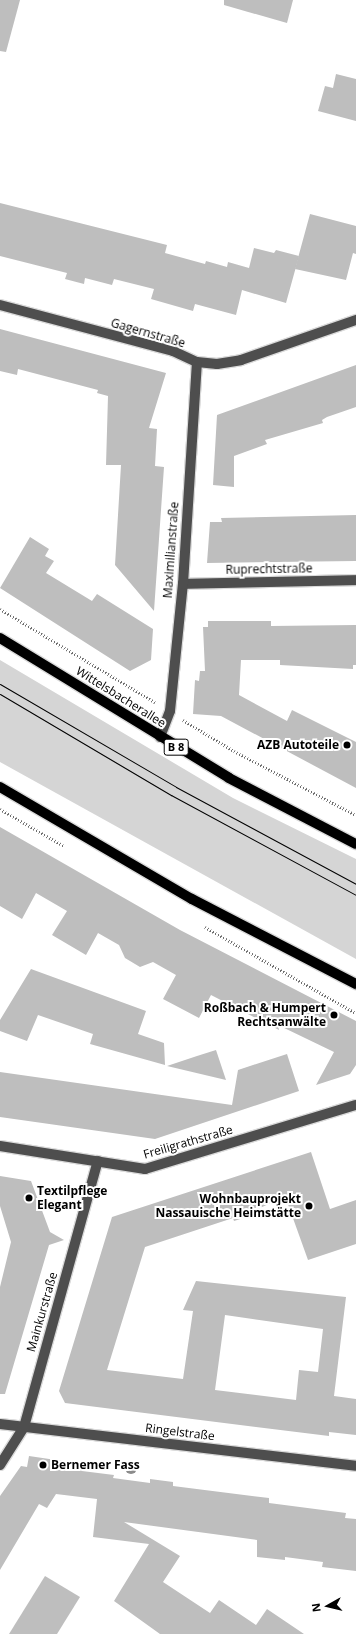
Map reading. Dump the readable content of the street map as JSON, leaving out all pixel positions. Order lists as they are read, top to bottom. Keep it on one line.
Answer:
{"streets":{"main road":["Wittelsbacherallee","B 8"],"street":["Gagernstraße","Maximilianstraße","Ruprechtstraße","Freiligrathstraße","Mainkurstraße","Ringelstraße"]},"crossings":[["Gagernstraße","Maximilianstraße"],["Maximilianstraße","Ruprechtstraße"],["Maximilianstraße","Wittelsbacherallee"],["Freiligrathstraße","Mainkurstraße"],["Mainkurstraße","Ringelstraße"]],"places":["AZB Autoteile","Roßbach & Humpert Rechtsanwälte","Textilpflege Elegant","Wohnbauprojekt Nassauische Heimstätte","Bernemer Fass"],"north":"left"}
